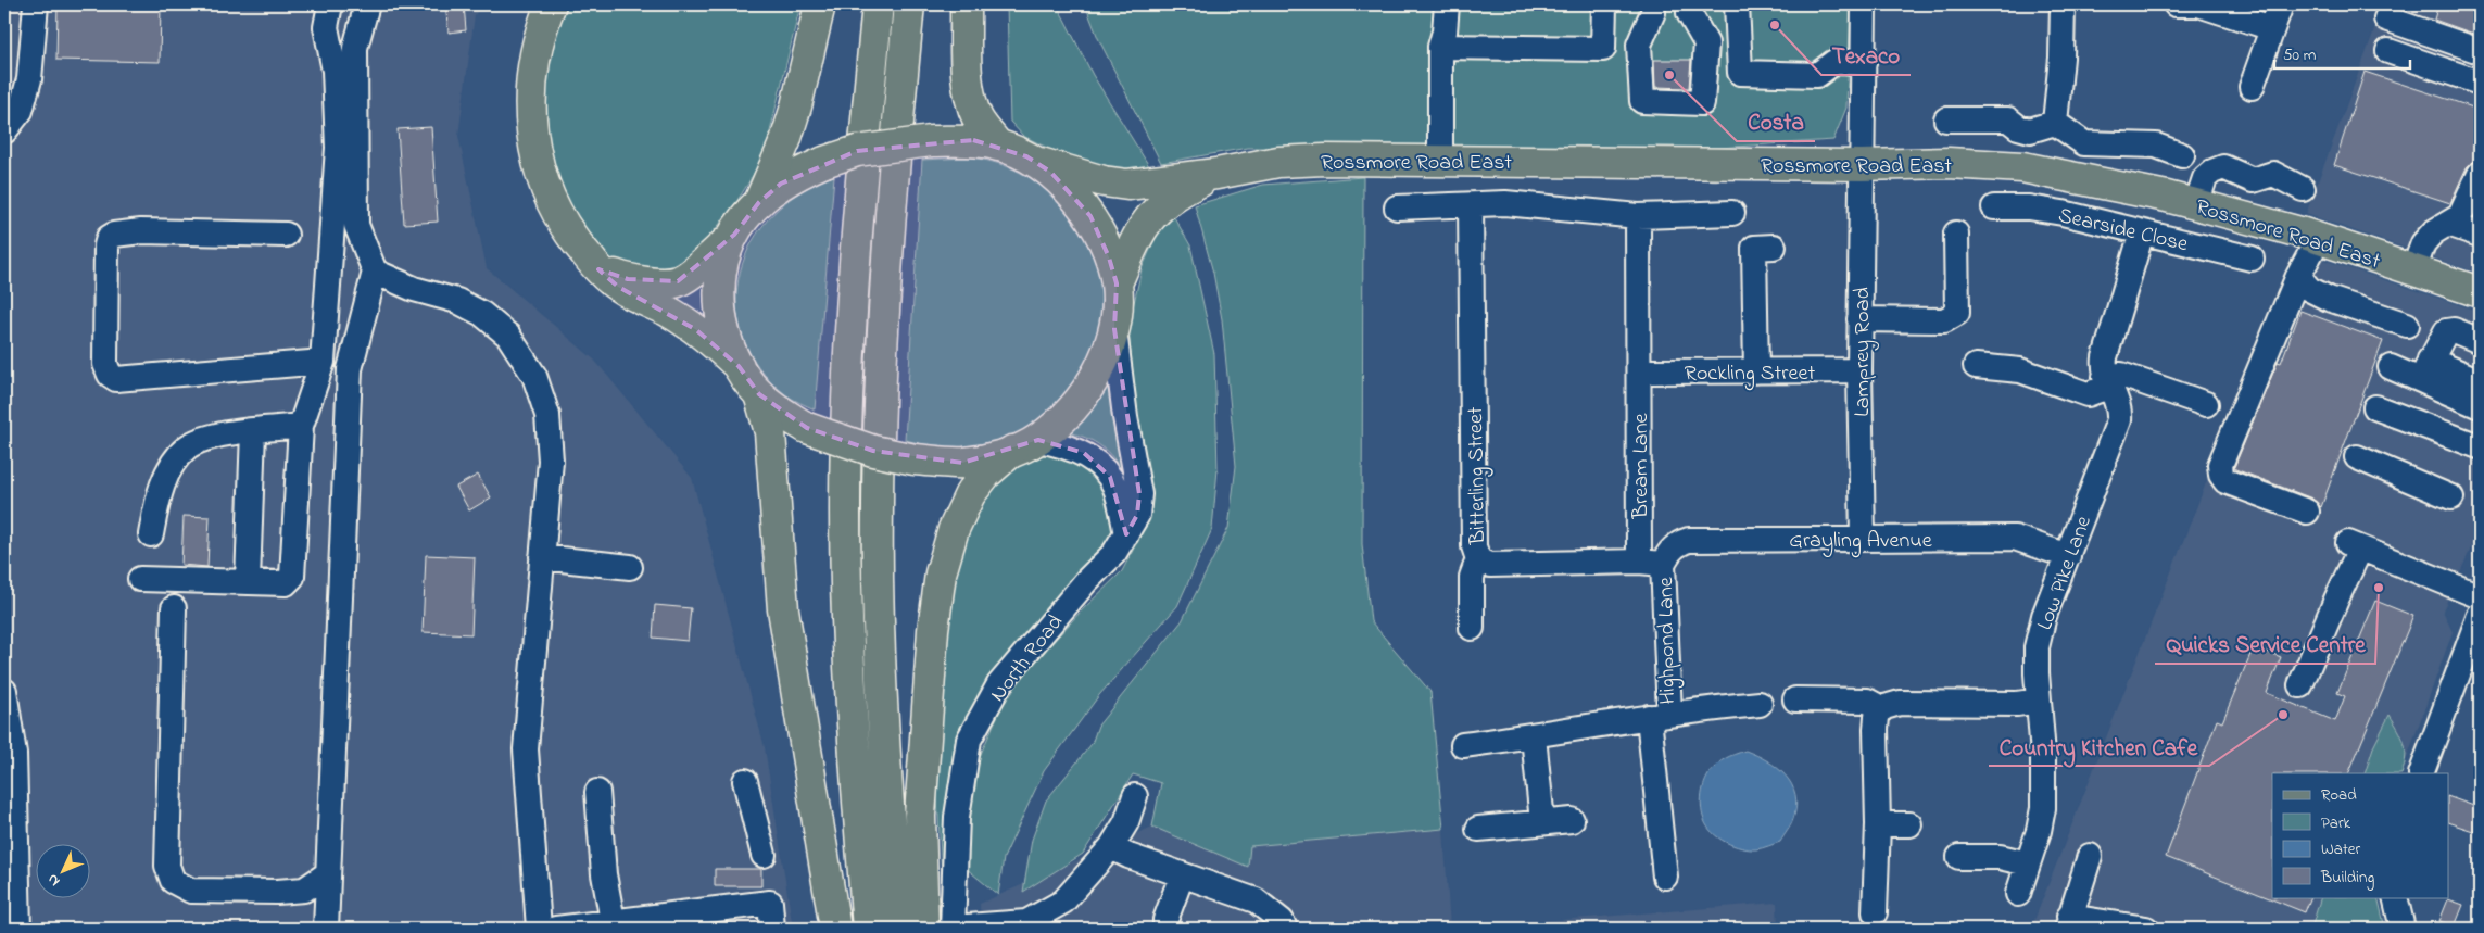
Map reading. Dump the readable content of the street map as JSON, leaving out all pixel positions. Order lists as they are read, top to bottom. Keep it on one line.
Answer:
{"streets":{"main road":["Rossmore Road East"],"street":["Searside Close","Lamprey Road","Rockling Street","Bream Lane","Bitterling Street","Grayling Avenue","Low Pike Lane","Highpond Lane","North Road"]},"crossings":[["Rossmore Road East","Lamprey Road"],["Lamprey Road","Rockling Street"],["Lamprey Road","Grayling Avenue"],["Rockling Street","Bream Lane"],["Bream Lane","Bitterling Street"],["Bream Lane","Grayling Avenue"],["Bream Lane","Highpond Lane"],["Bitterling Street","Grayling Avenue"],["Bitterling Street","Highpond Lane"],["Grayling Avenue","Low Pike Lane"],["Grayling Avenue","Highpond Lane"]],"places":["Texaco","Costa","Quicks Service Centre","Country Kitchen Cafe"],"legend":["Road","Park","Water","Building"],"scale_bar":"50 m","north":"bottom left"}
